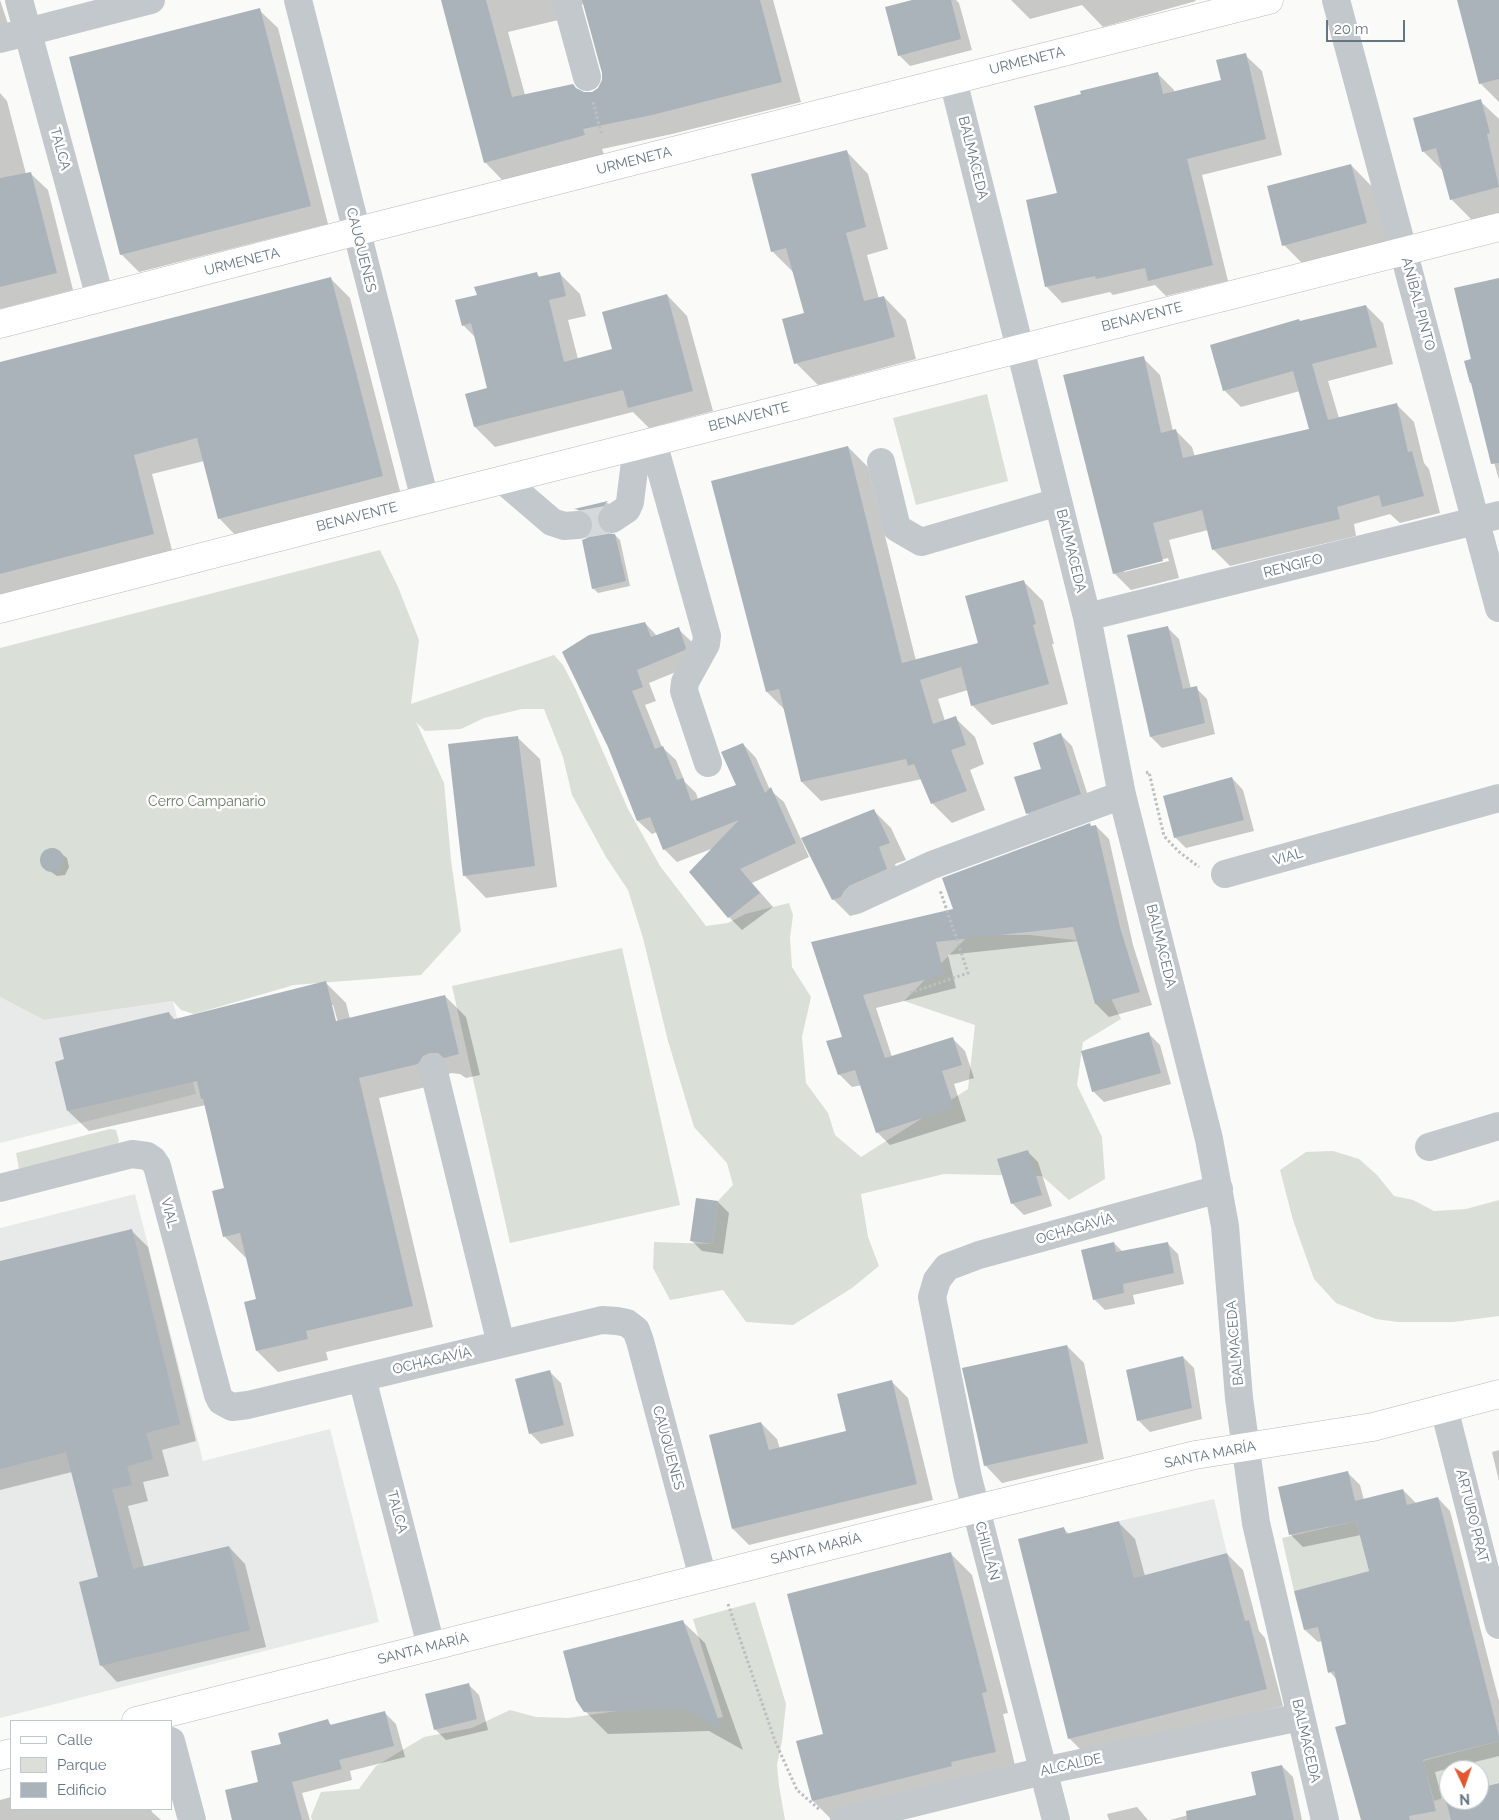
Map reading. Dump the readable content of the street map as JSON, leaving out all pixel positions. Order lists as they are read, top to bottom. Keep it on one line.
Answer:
{"streets":{"main road":["URMENETA","BENAVENTE","SANTA MARÍA"],"street":["TALCA","BALMACEDA","CAUQUENES","ANÍBAL PINTO","RENGIFO","VIAL","OCHAGAVÍA","ARTURO PRAT","CHILLÁN","ALCALDE"]},"crossings":[["URMENETA","TALCA"],["URMENETA","BALMACEDA"],["URMENETA","CAUQUENES"],["TALCA","OCHAGAVÍA"],["TALCA","SANTA MARÍA"],["BALMACEDA","BENAVENTE"],["BALMACEDA","RENGIFO"],["BALMACEDA","OCHAGAVÍA"],["BALMACEDA","SANTA MARÍA"],["BALMACEDA","ALCALDE"],["CAUQUENES","BENAVENTE"],["CAUQUENES","OCHAGAVÍA"],["CAUQUENES","SANTA MARÍA"],["ANÍBAL PINTO","BENAVENTE"],["ANÍBAL PINTO","RENGIFO"],["VIAL","OCHAGAVÍA"],["OCHAGAVÍA","CHILLÁN"],["SANTA MARÍA","ARTURO PRAT"],["SANTA MARÍA","CHILLÁN"],["CHILLÁN","ALCALDE"]],"parks":["Cerro Campanario"],"legend":["Calle","Parque","Edificio"],"scale_bar":"20 m","north":"bottom"}
